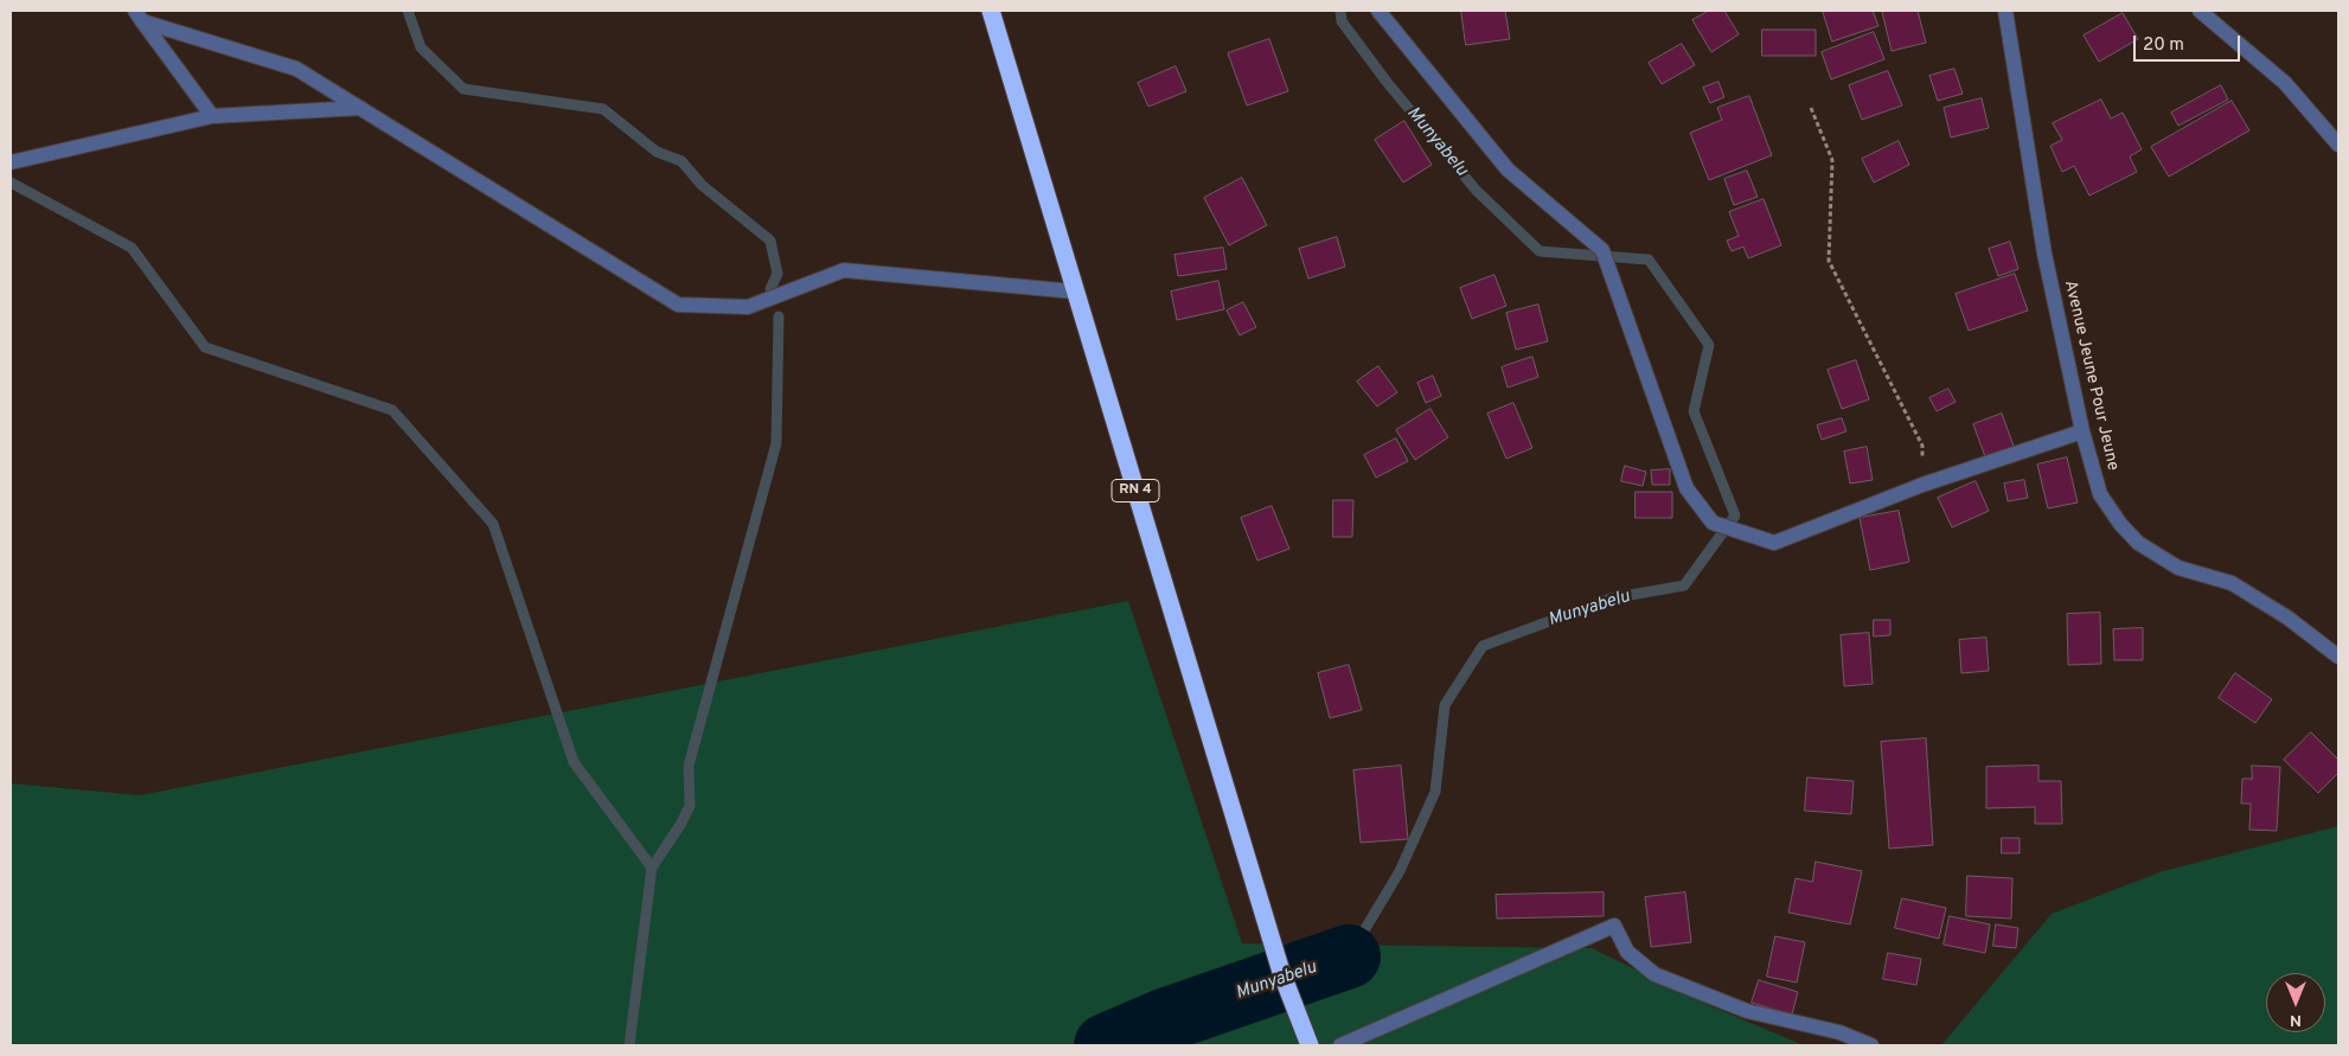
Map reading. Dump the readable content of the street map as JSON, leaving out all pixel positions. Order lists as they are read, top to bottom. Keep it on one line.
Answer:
{"streets":{"highway":["RN 4"],"street":["Avenue Jeune Pour Jeune"]},"water":["Munyabelu"],"scale_bar":"20 m","north":"bottom"}
